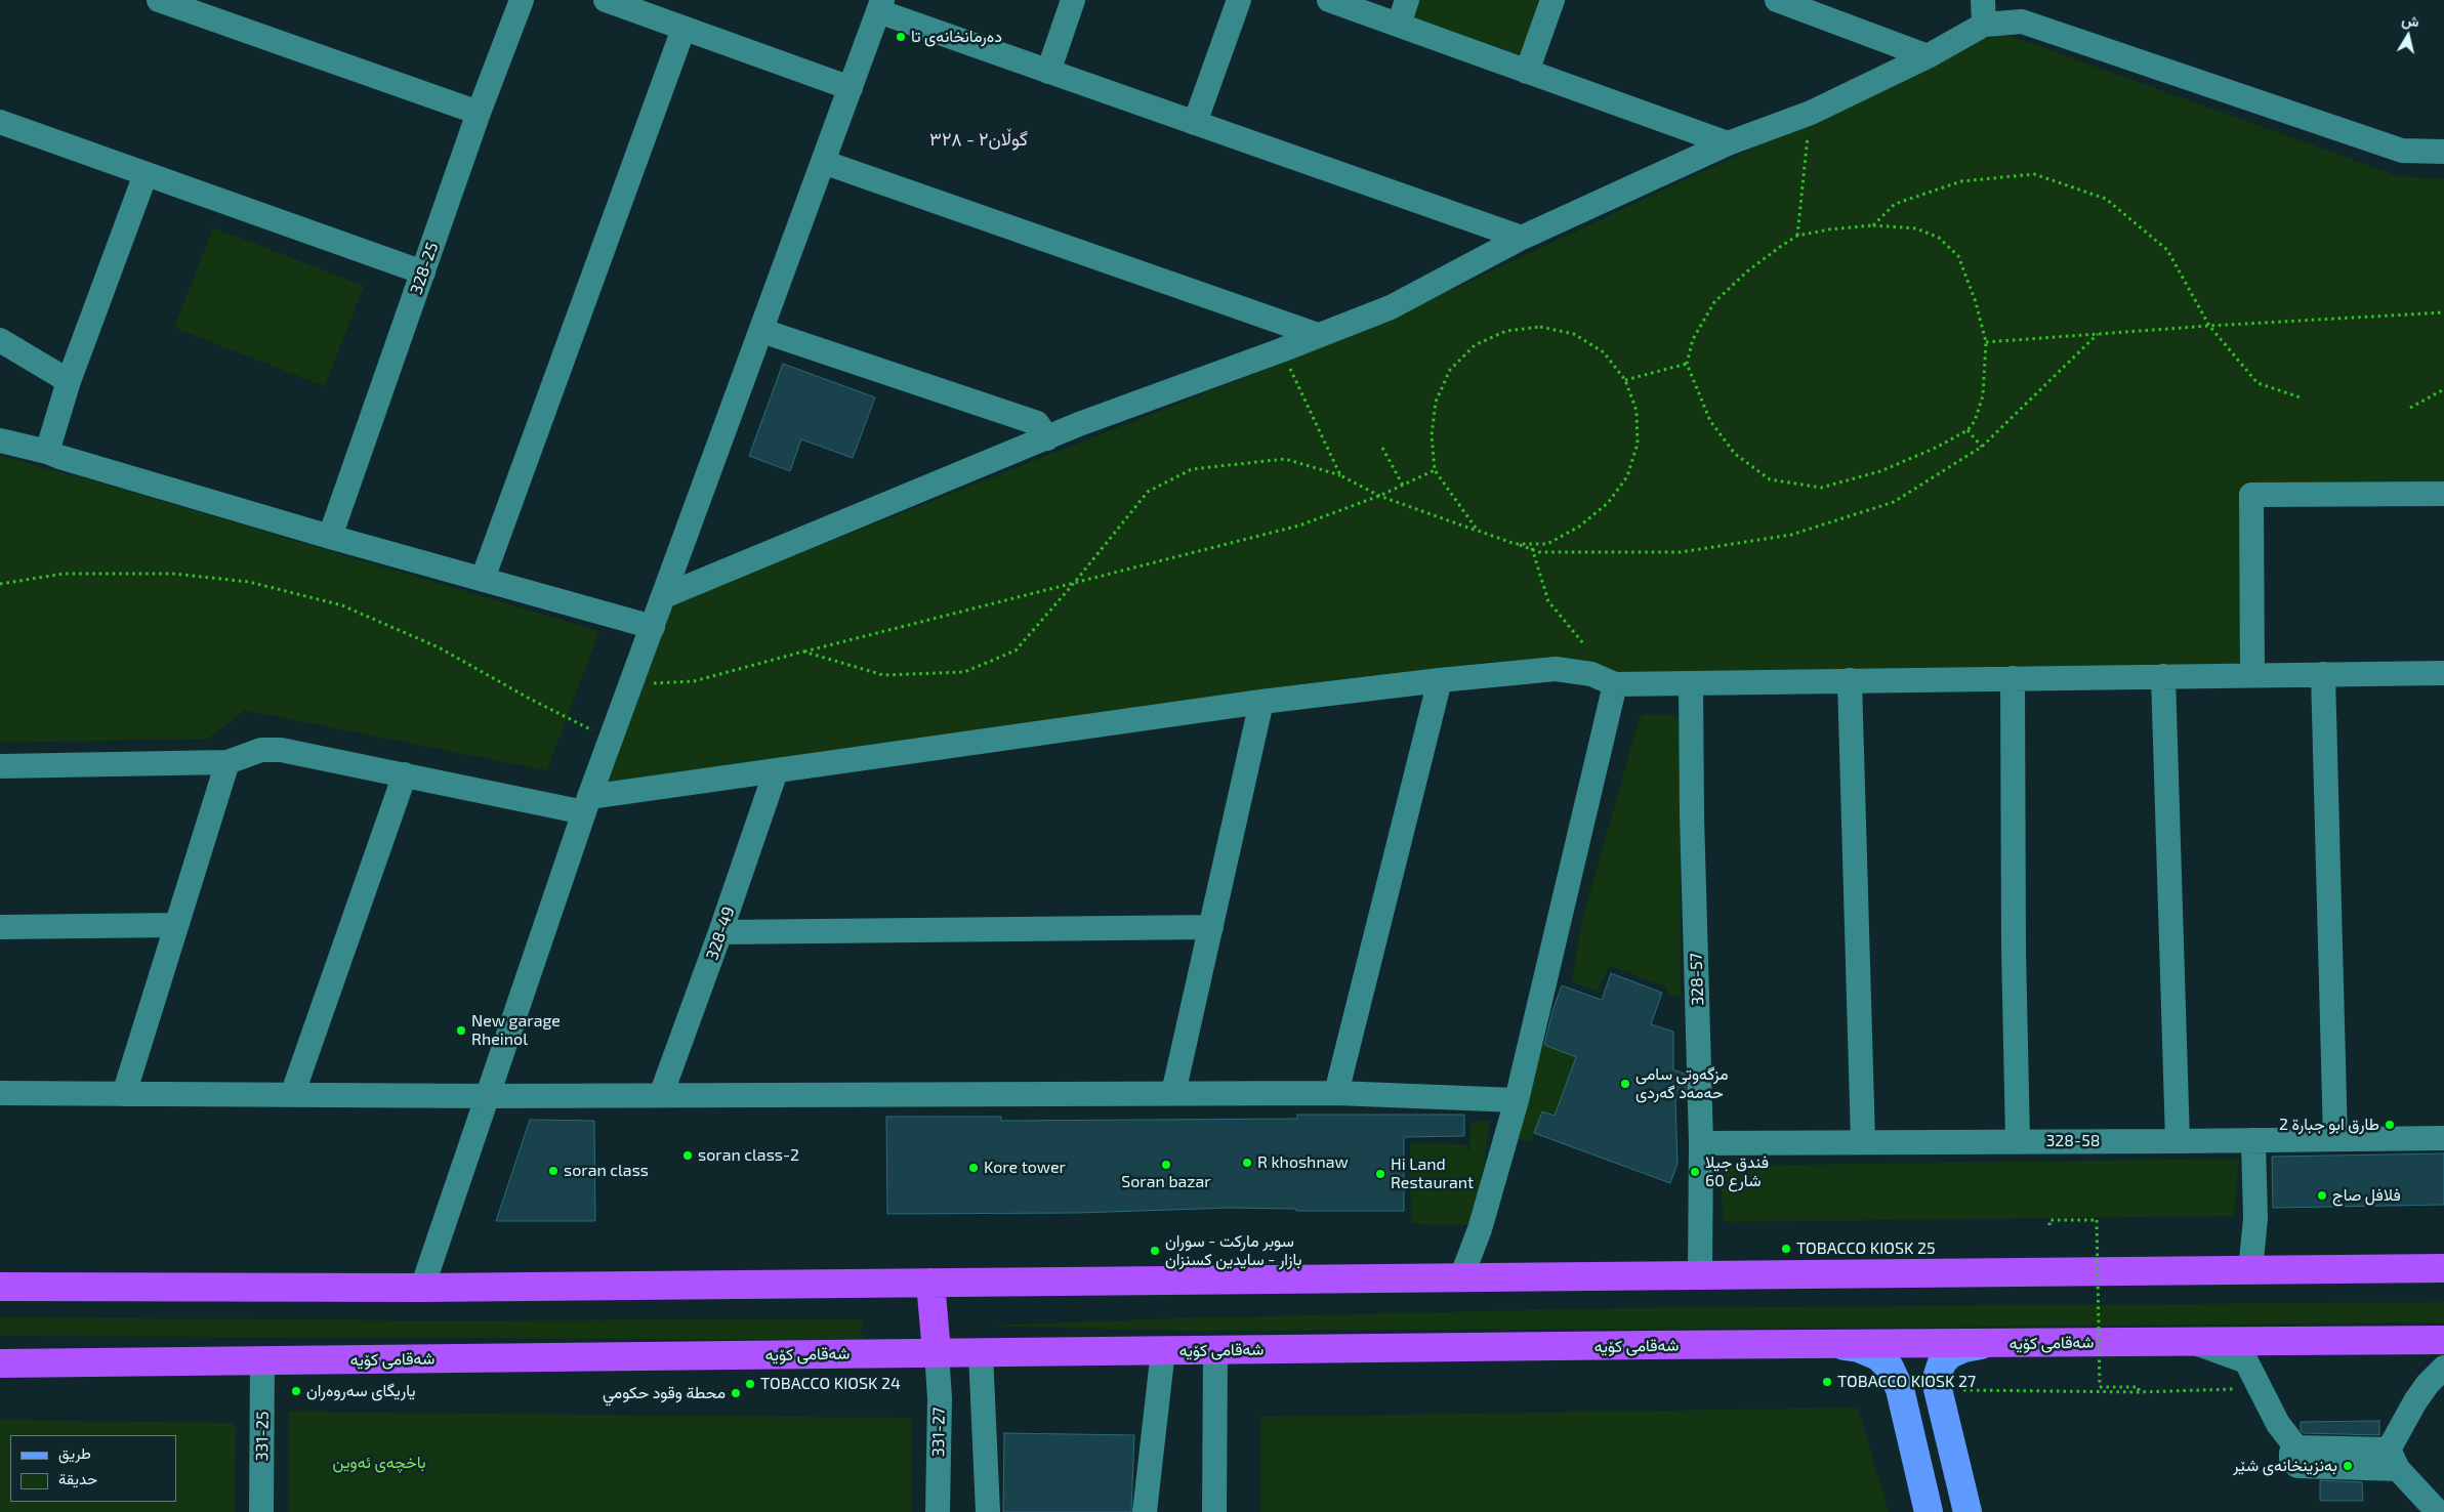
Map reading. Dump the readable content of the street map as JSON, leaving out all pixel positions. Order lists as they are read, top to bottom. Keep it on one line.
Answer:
{"streets":{"highway":["شەقامی کۆیە"],"street":["328-25","328-49","328-57","328-58","331-27","331-25"]},"crossings":[["328-57","328-58"],["شەقامی کۆیە","331-27"],["شەقامی کۆیە","331-25"]],"districts":["گوڵان٢ - ٣٢٨"],"parks":["باخچەی ئەوین"],"places":["دەرمانخانەی تا","New garage Rheinol","مزگەوتی سامی حەمەد گەردی","طارق ابو جبارة 2","soran class-2","R khoshnaw","Soran bazar","Kore tower","soran class","فندق جيلا شارع 60","Hi Land Restaurant","فلافل صاج","TOBACCO KIOSK 25","سوبر ماركت - سوران بازار - سايدين كسنزان","TOBACCO KIOSK 27","TOBACCO KIOSK 24","یاریگای سەروەران","محطة وقود حكومي","بەنزینخانەی شێر"],"legend":["طريق","حديقة"],"north":"top"}
